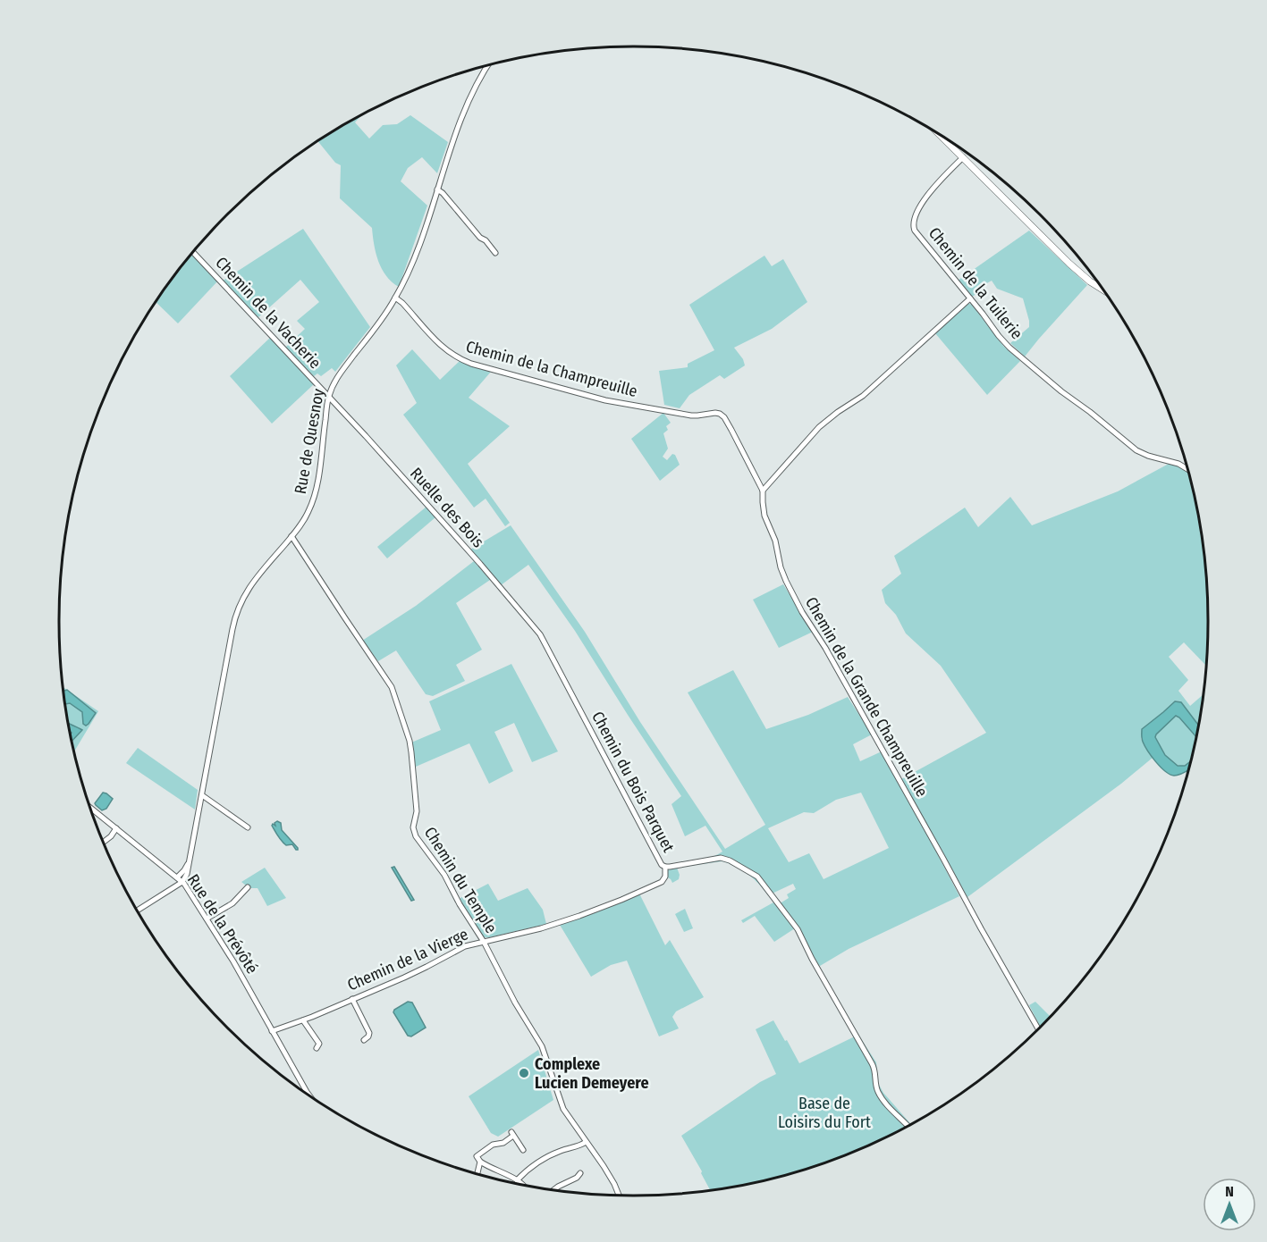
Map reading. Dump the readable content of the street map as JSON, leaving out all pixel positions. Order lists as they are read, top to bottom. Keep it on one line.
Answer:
{"streets":{"street":["Chemin de la Tuilerie","Chemin de la Vacherie","Chemin de la Champreuille","Rue de Quesnoy","Ruelle des Bois","Chemin de la Grande Champreuille","Chemin du Bois Parquet","Chemin du Temple","Rue de la Prévôté","Chemin de la Vierge"]},"crossings":[["Chemin de la Vacherie","Rue de Quesnoy"],["Chemin de la Vacherie","Ruelle des Bois"],["Chemin de la Champreuille","Rue de Quesnoy"],["Chemin de la Champreuille","Chemin de la Grande Champreuille"],["Rue de Quesnoy","Ruelle des Bois"],["Rue de Quesnoy","Chemin du Temple"],["Rue de Quesnoy","Rue de la Prévôté"],["Ruelle des Bois","Chemin du Bois Parquet"],["Chemin du Bois Parquet","Chemin de la Vierge"],["Chemin du Temple","Chemin de la Vierge"],["Rue de la Prévôté","Chemin de la Vierge"]],"parks":["Base de Loisirs du Fort"],"places":["Complexe Lucien Demeyere"],"north":"top"}
